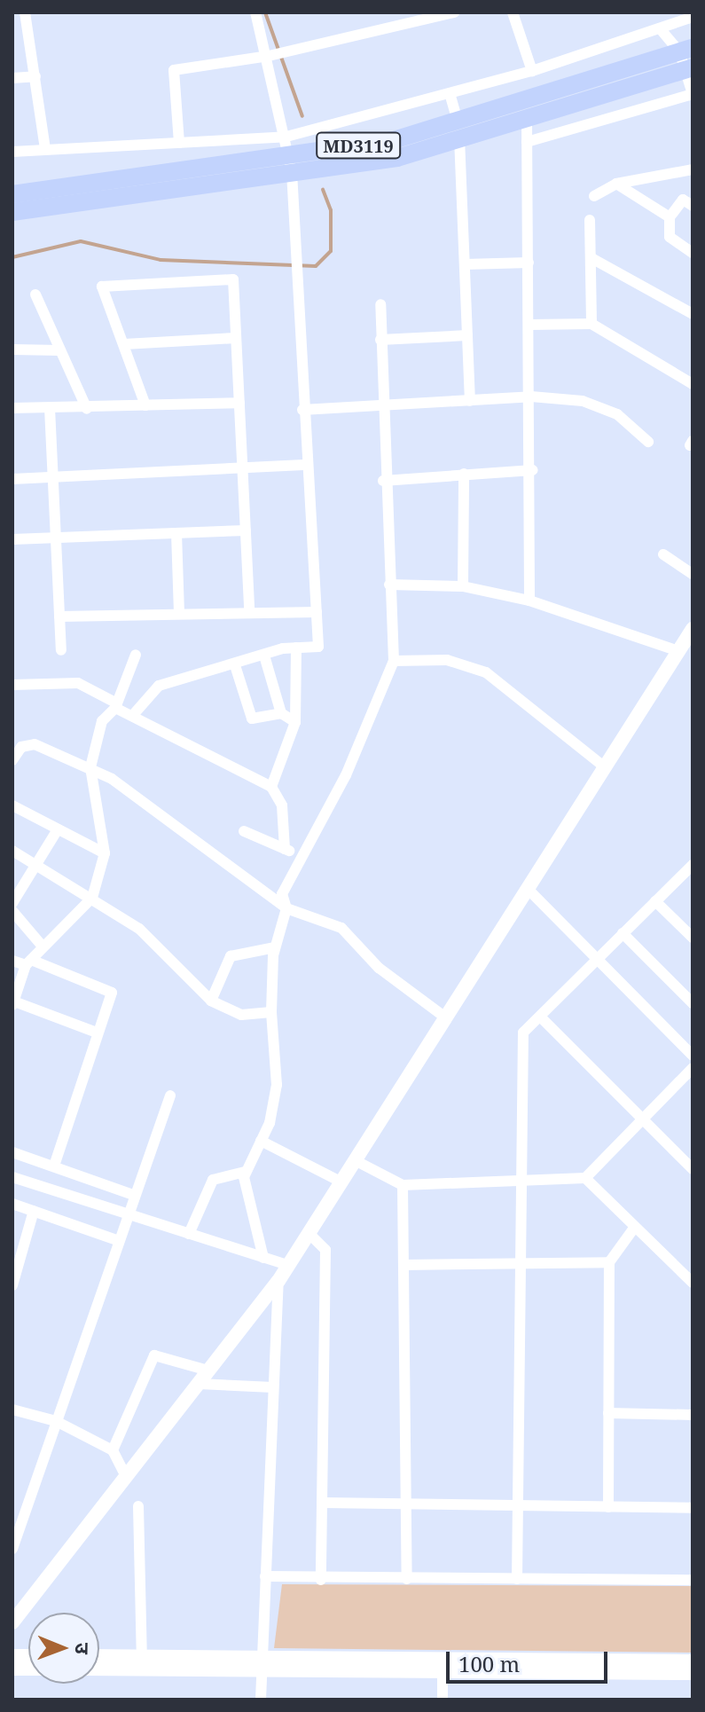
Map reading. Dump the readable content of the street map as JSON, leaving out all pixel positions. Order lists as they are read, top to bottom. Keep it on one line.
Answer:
{"streets":{"main road":["MD3119"]},"scale_bar":"100 m","north":"right"}
